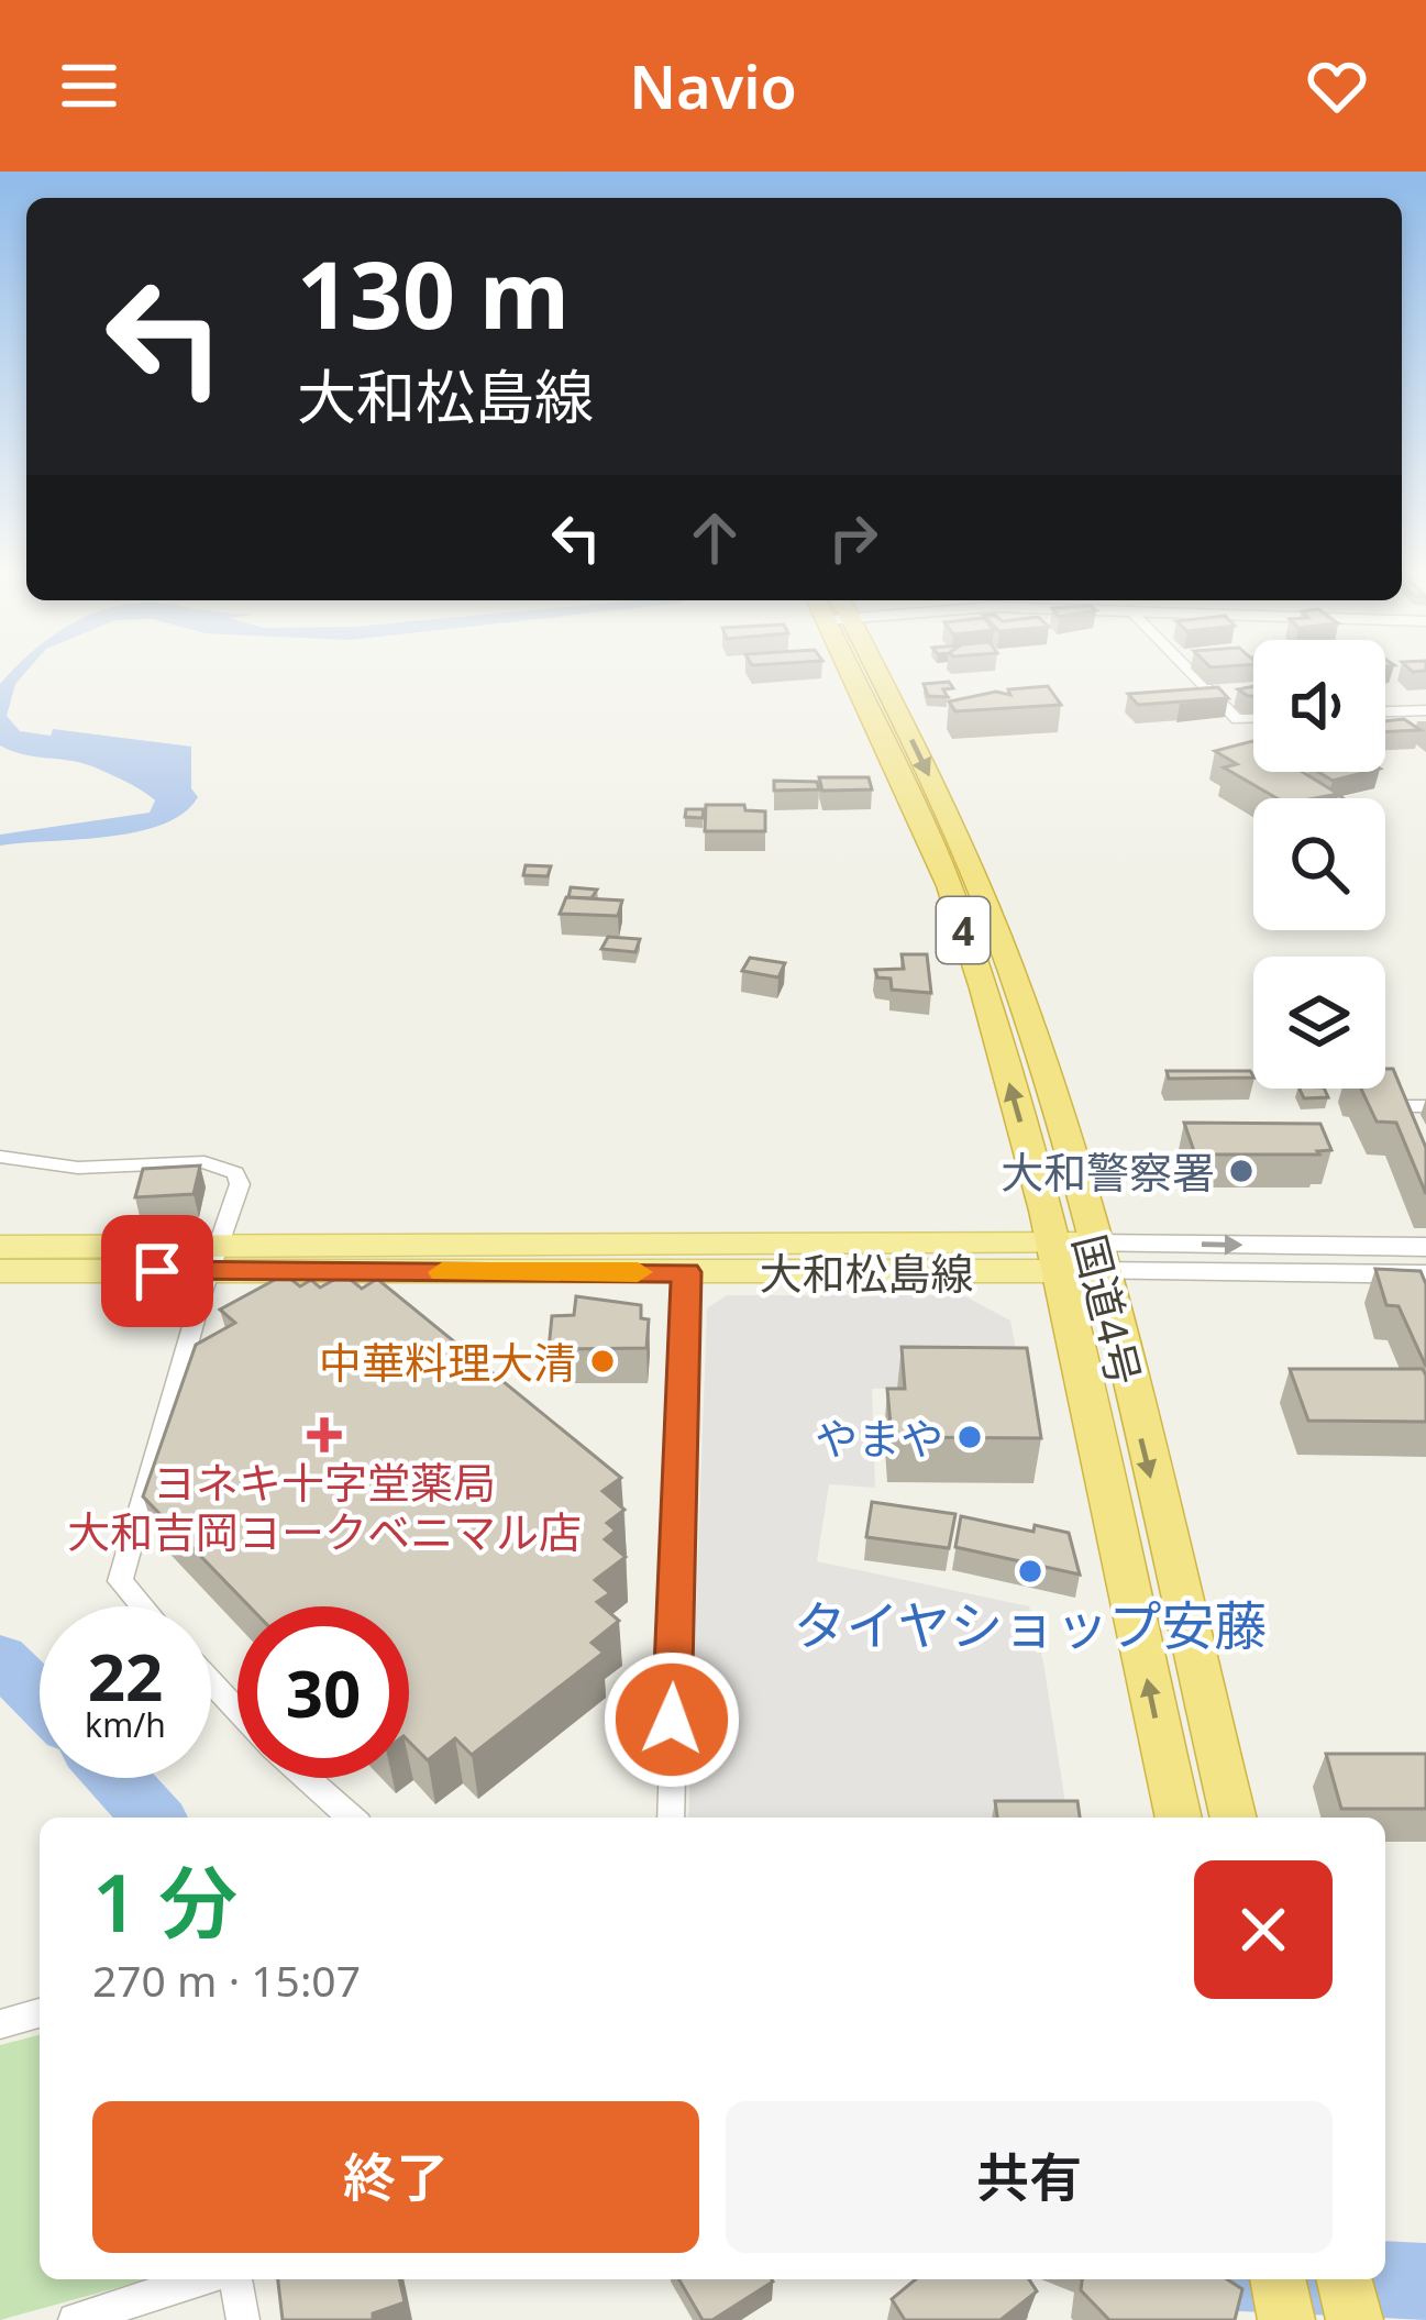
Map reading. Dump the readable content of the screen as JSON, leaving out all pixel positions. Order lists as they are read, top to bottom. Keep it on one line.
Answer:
{"streets":{"highway":["4","国道4号"],"main road":["大和松島線"]},"crossings":[["大和松島線","国道4号"]],"places":{"other":["大和警察署","中華料理大清","やまや","タイヤショップ安藤"],"health":["ヨネキ十字堂薬局 大和吉岡ヨークベニマル店"]},"page":{"header":"Navio","turn":["130 m","大和松島線"],"speed":"22 km/h","limit":"30","heading":["1 分","270 m · 15:07"],"buttons":["終了","共有"]}}
